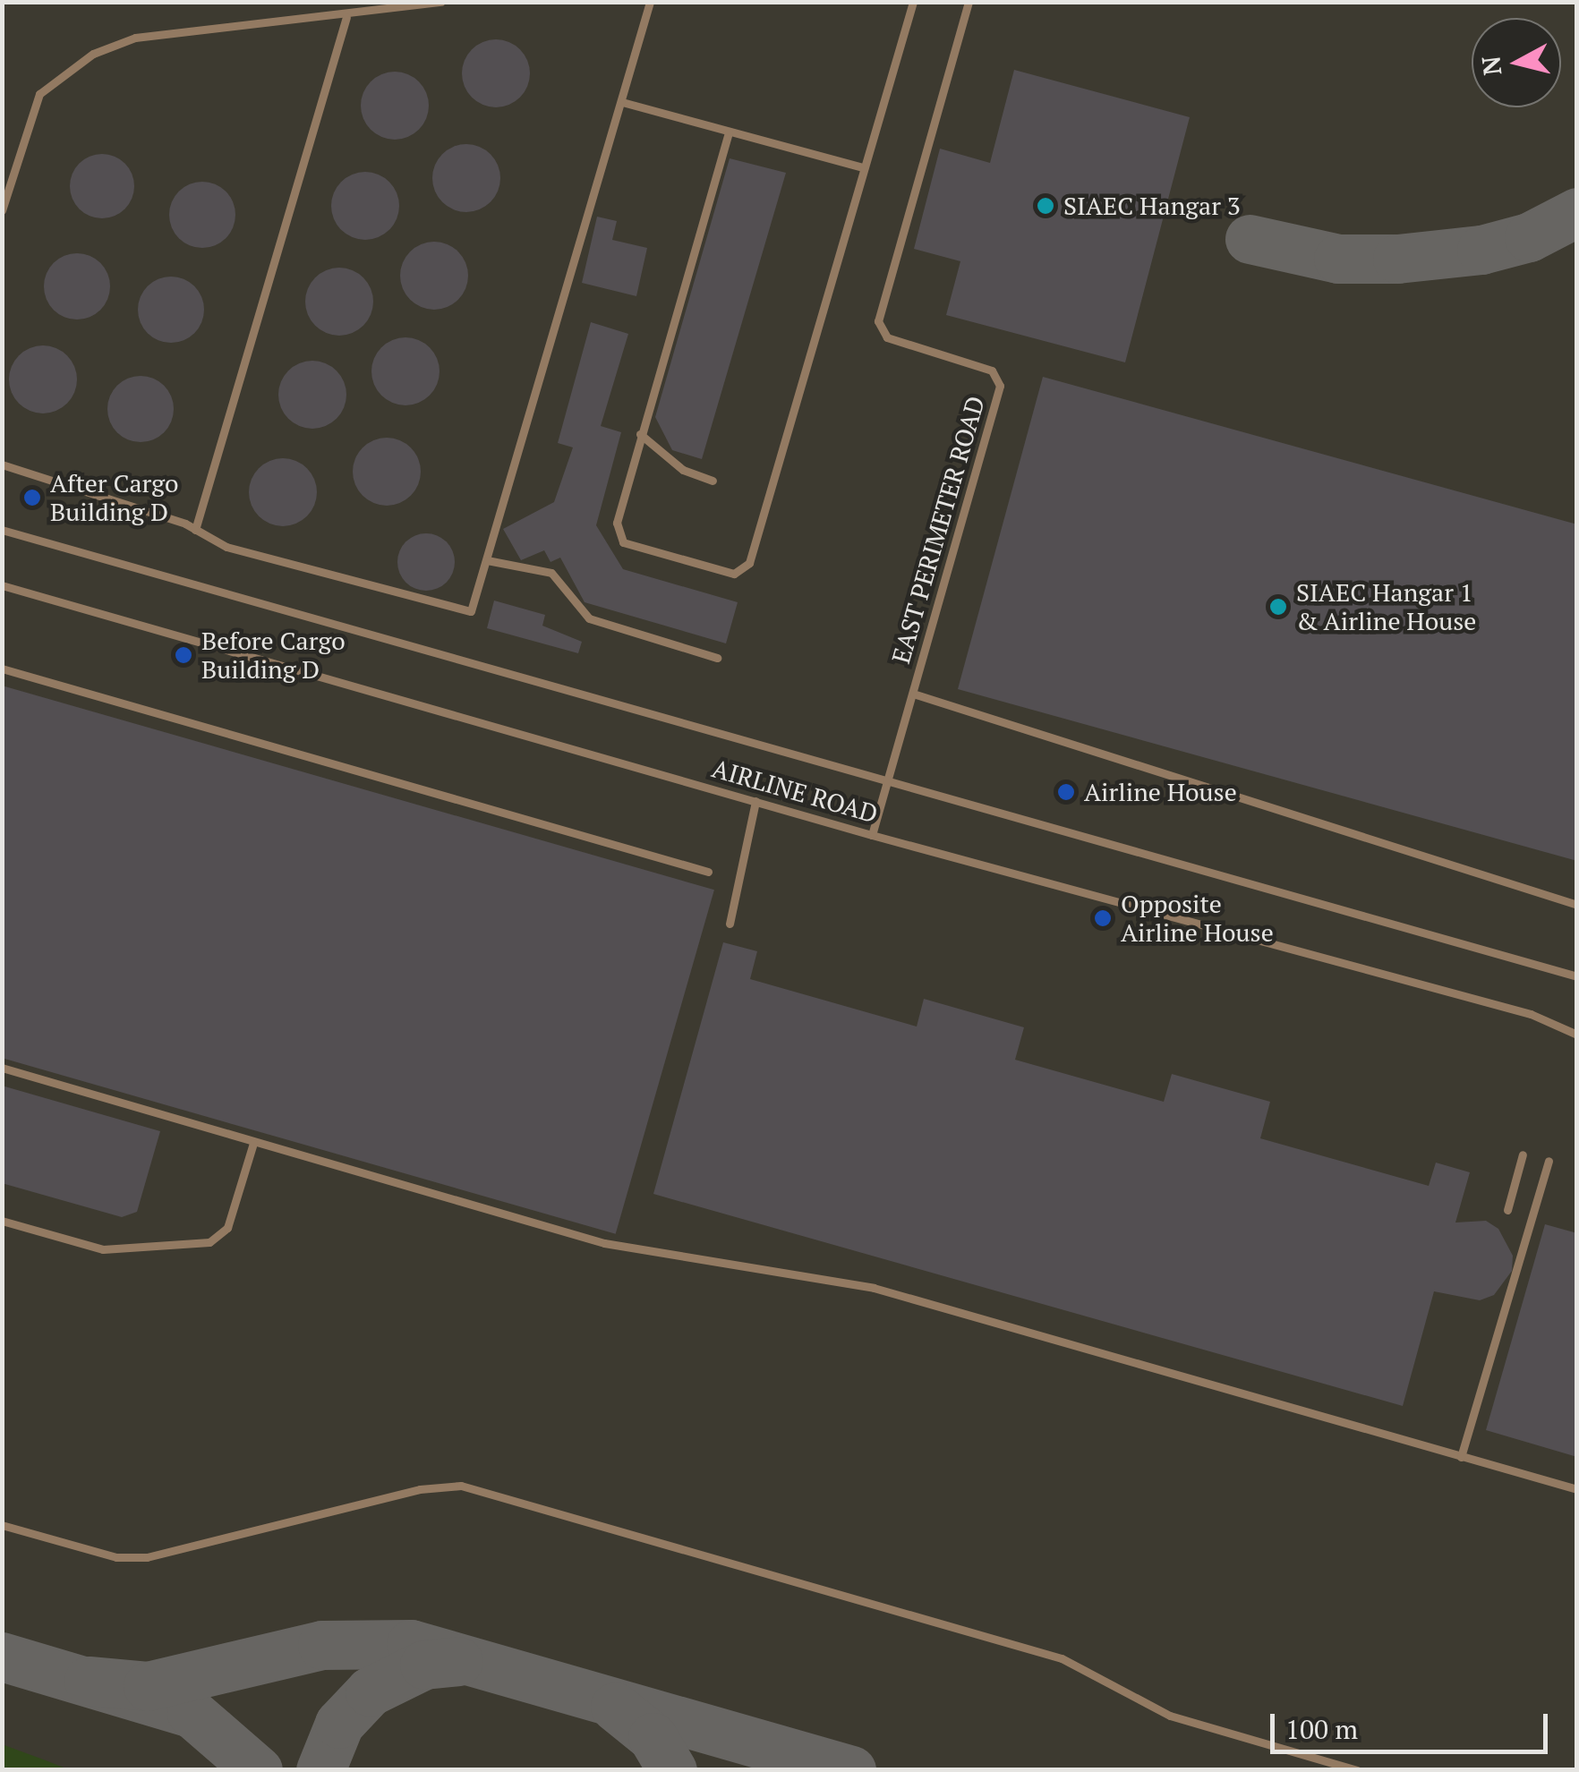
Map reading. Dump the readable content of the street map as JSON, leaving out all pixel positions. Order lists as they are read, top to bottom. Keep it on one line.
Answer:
{"streets":{"lane":["EAST PERIMETER ROAD","AIRLINE ROAD"]},"crossings":[["EAST PERIMETER ROAD","AIRLINE ROAD"]],"places":["SIAEC Hangar 3","After Cargo Building D","SIAEC Hangar 1 & Airline House","Before Cargo Building D","Airline House","Opposite Airline House"],"scale_bar":"100 m","north":"left"}
